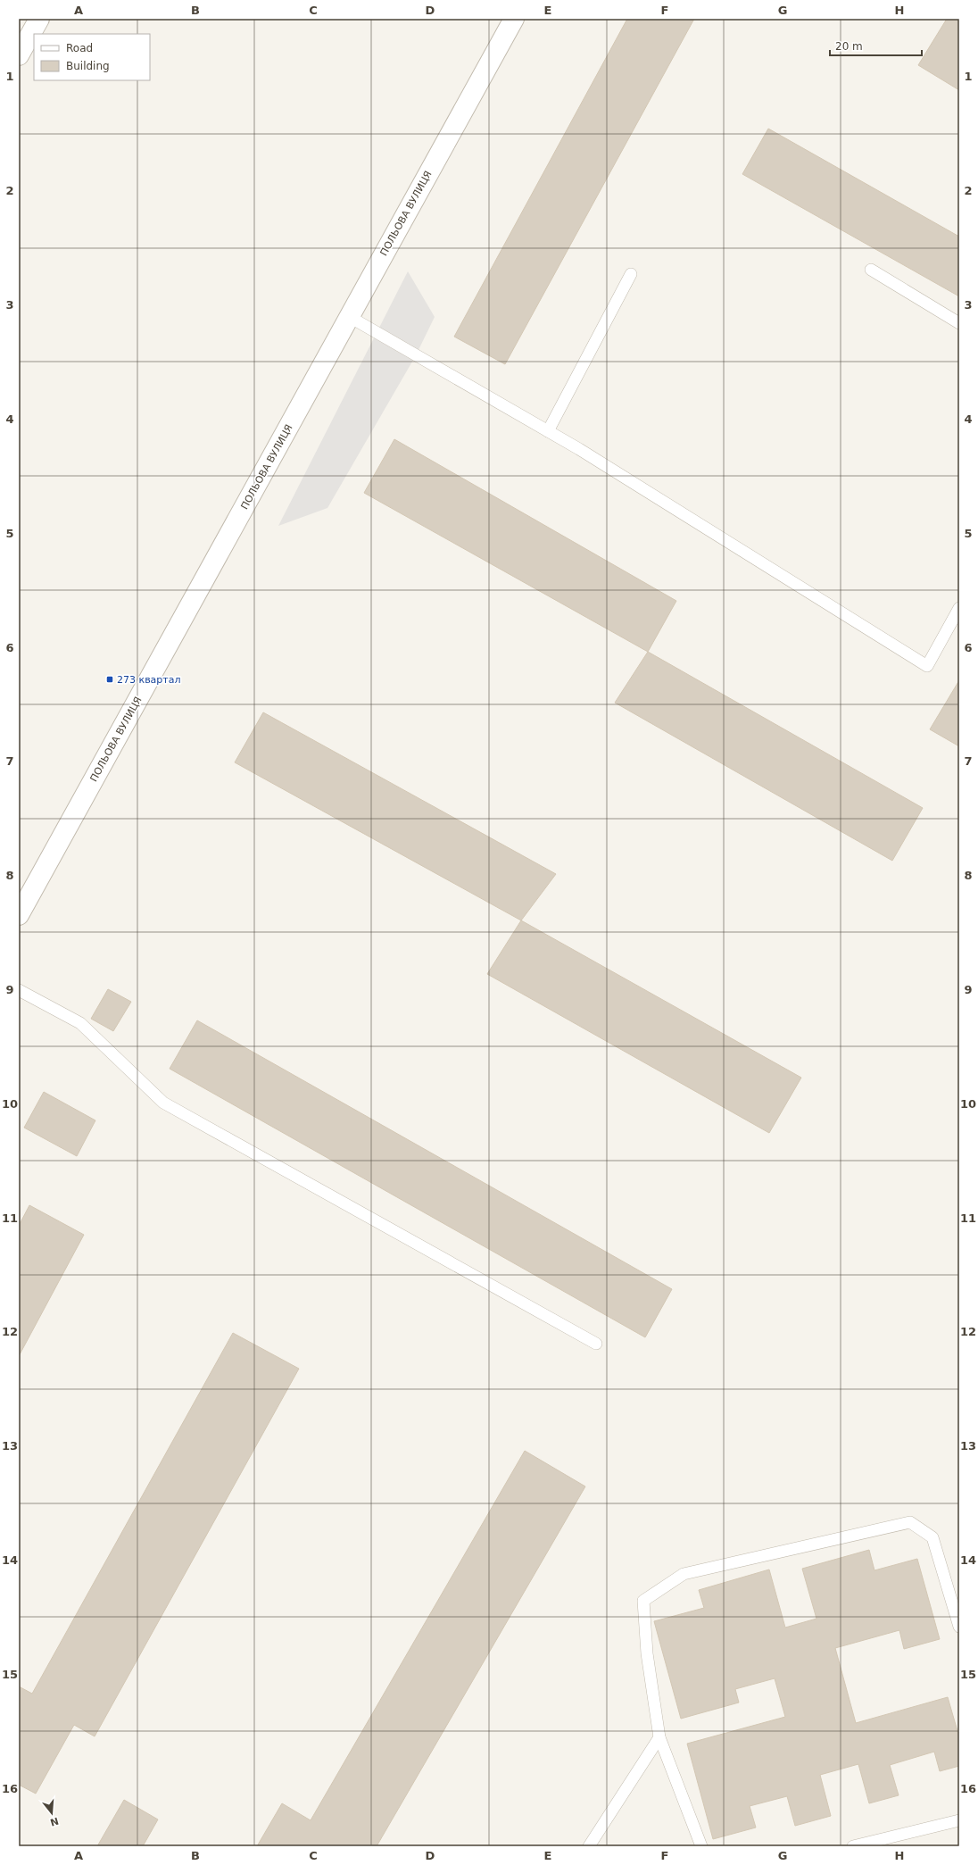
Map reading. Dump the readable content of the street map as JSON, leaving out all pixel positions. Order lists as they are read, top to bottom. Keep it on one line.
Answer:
{"streets":{"street":["ПОЛЬОВА ВУЛИЦЯ"]},"places":{"transit":["273 квартал"]},"legend":["Road","Building"],"scale_bar":"20 m","north":"bottom","grid":{"columns":["A","B","C","D","E","F","G","H"],"rows":["1","2","3","4","5","6","7","8","9","10","11","12","13","14","15","16"]}}
